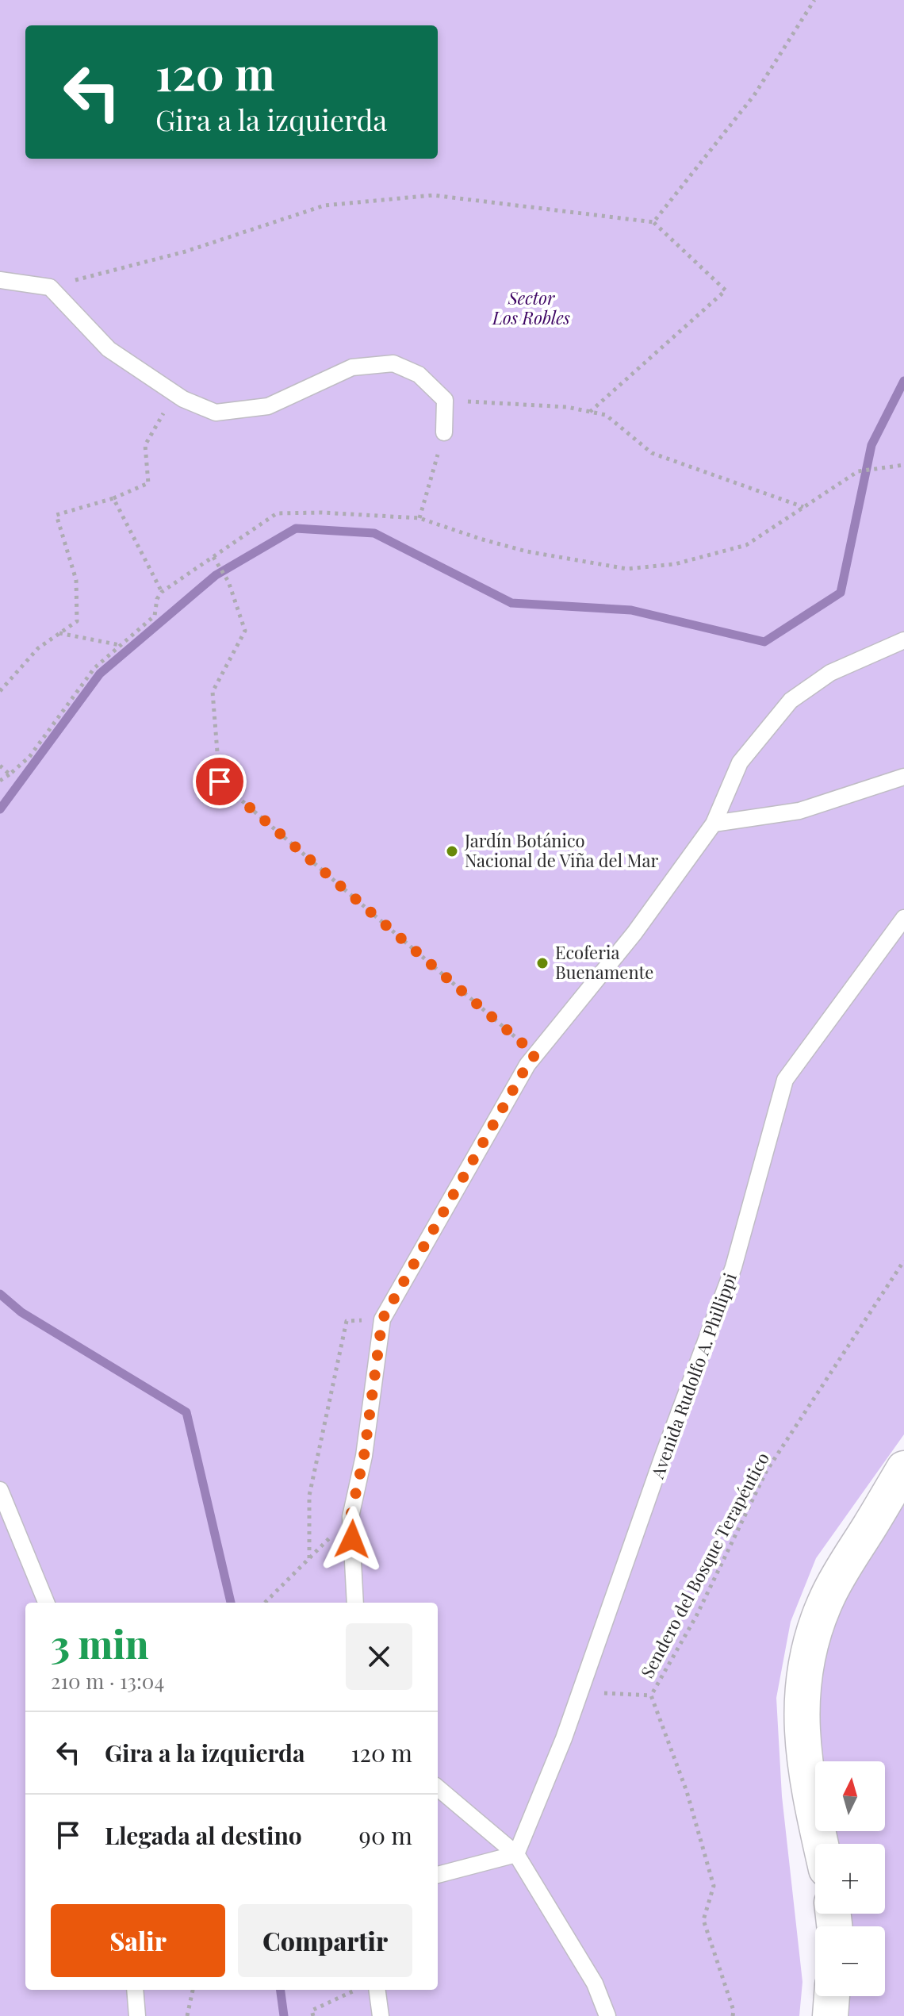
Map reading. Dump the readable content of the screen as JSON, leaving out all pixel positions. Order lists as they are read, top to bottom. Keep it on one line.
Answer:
{"streets":{"lane":["Avenida Rudolfo A. Phillippi"],"path":["Sendero del Bosque Terapéutico"]},"parks":["Sector Los Robles"],"places":["Jardín Botánico Nacional de Viña del Mar","Ecoferia Buenamente"],"north":"top","page":{"turn":["120 m","Gira a la izquierda"],"heading":["3 min","210 m · 13:04"],"list":[{"name":"Gira a la izquierda","value":"120 m"},{"name":"Llegada al destino","value":"90 m"}],"map_buttons":["+","−"],"buttons":["Salir","Compartir"]}}
